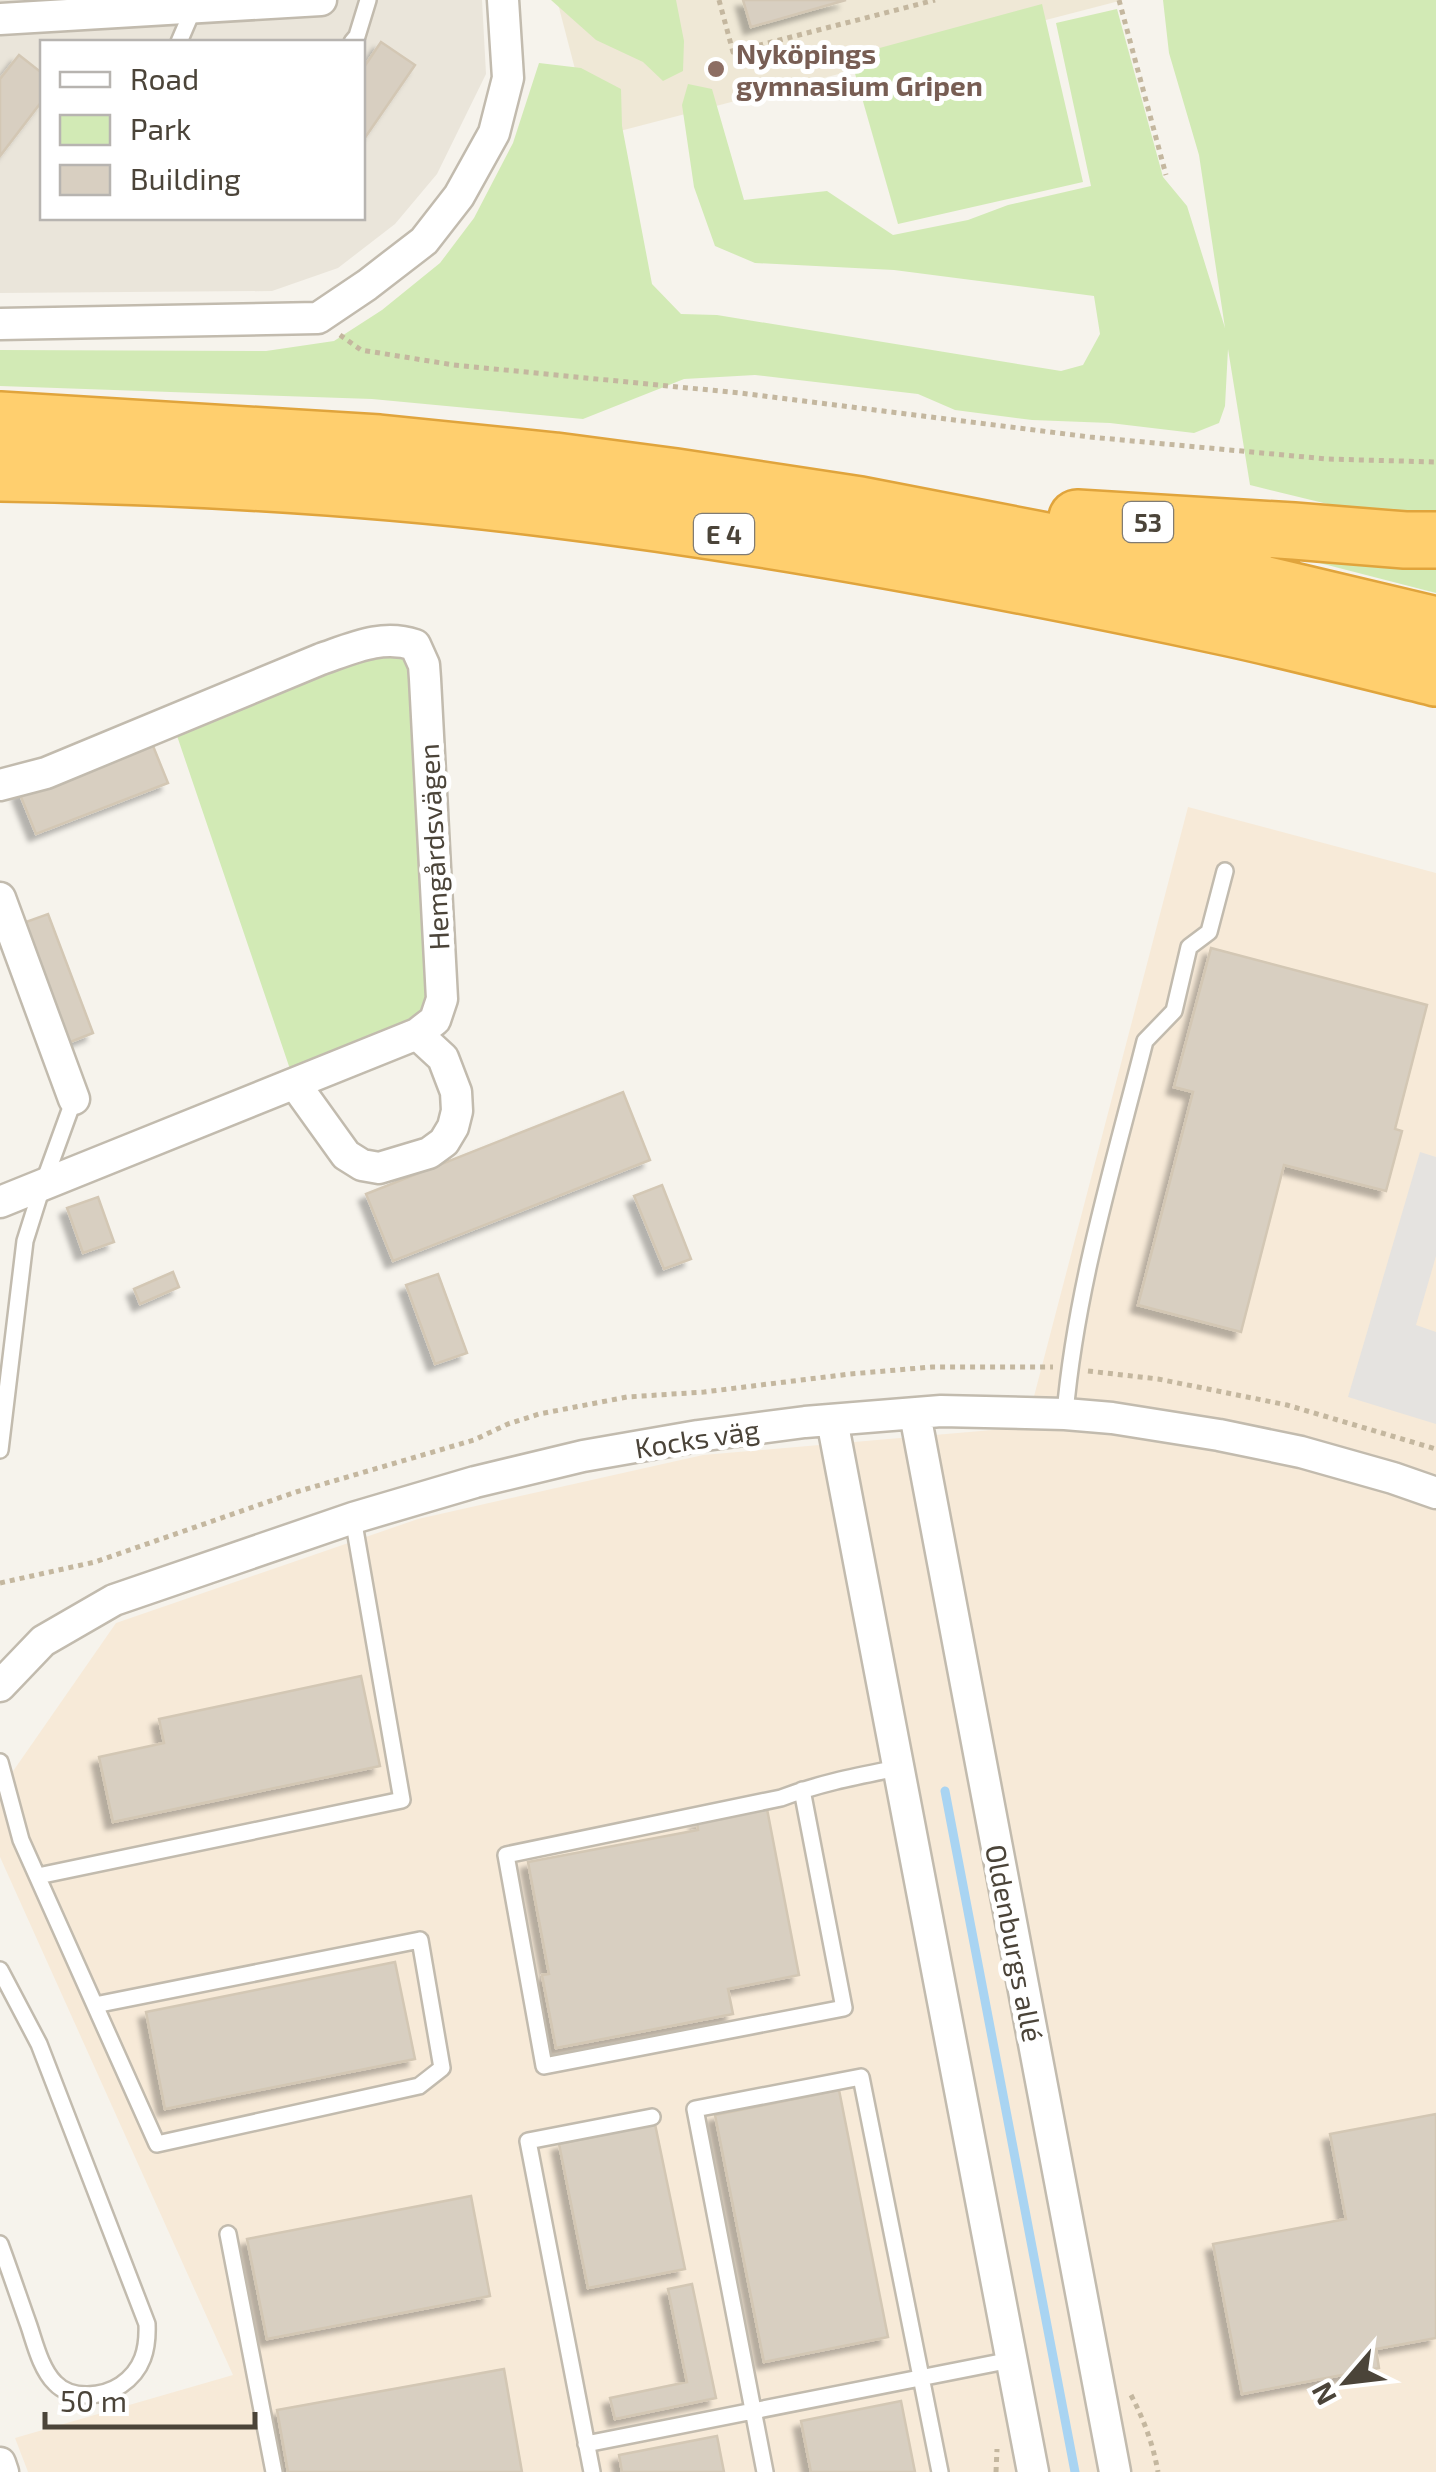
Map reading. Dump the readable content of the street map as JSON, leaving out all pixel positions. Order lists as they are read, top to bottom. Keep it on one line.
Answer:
{"streets":{"highway":["53","E 4"],"street":["Hemgårdsvägen","Kocks väg","Oldenburgs allé"]},"crossings":[["53","E 4"],["Kocks väg","Oldenburgs allé"]],"places":["Nyköpings gymnasium Gripen"],"legend":["Road","Park","Building"],"scale_bar":"50 m","north":"bottom left"}
